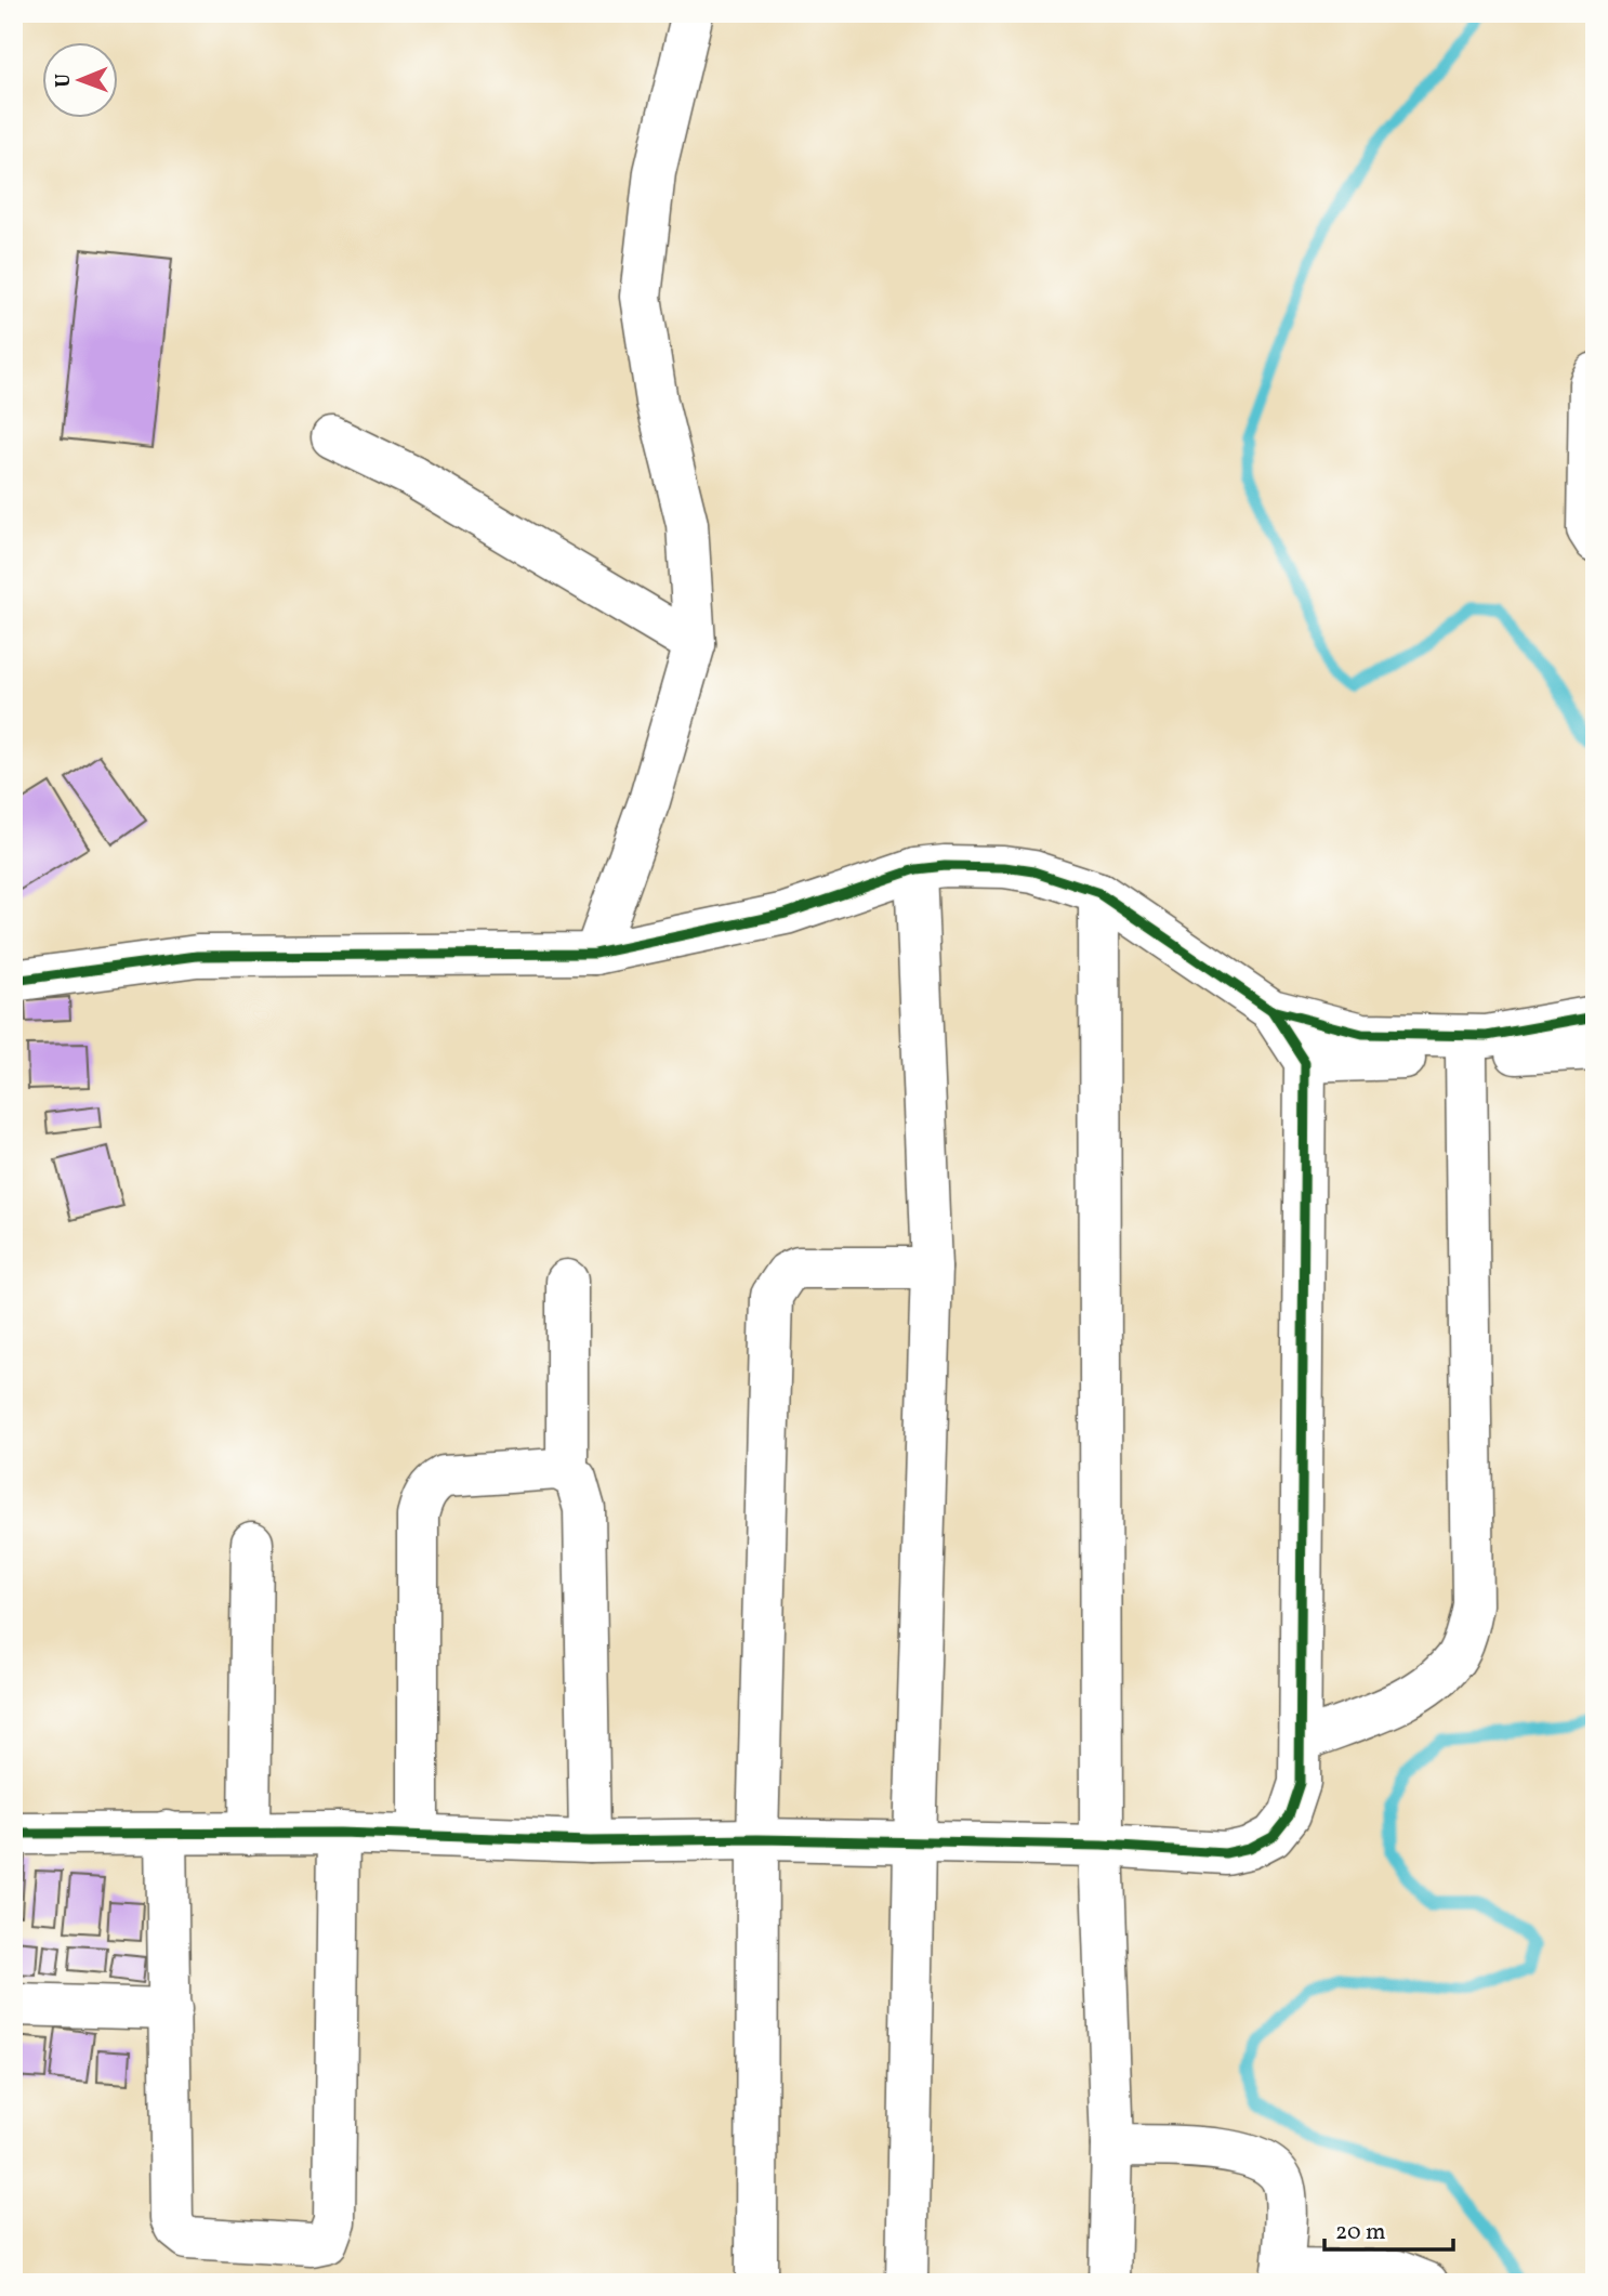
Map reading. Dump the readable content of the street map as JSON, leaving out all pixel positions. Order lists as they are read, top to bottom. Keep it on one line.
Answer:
{"scale_bar":"20 m","north":"left"}
